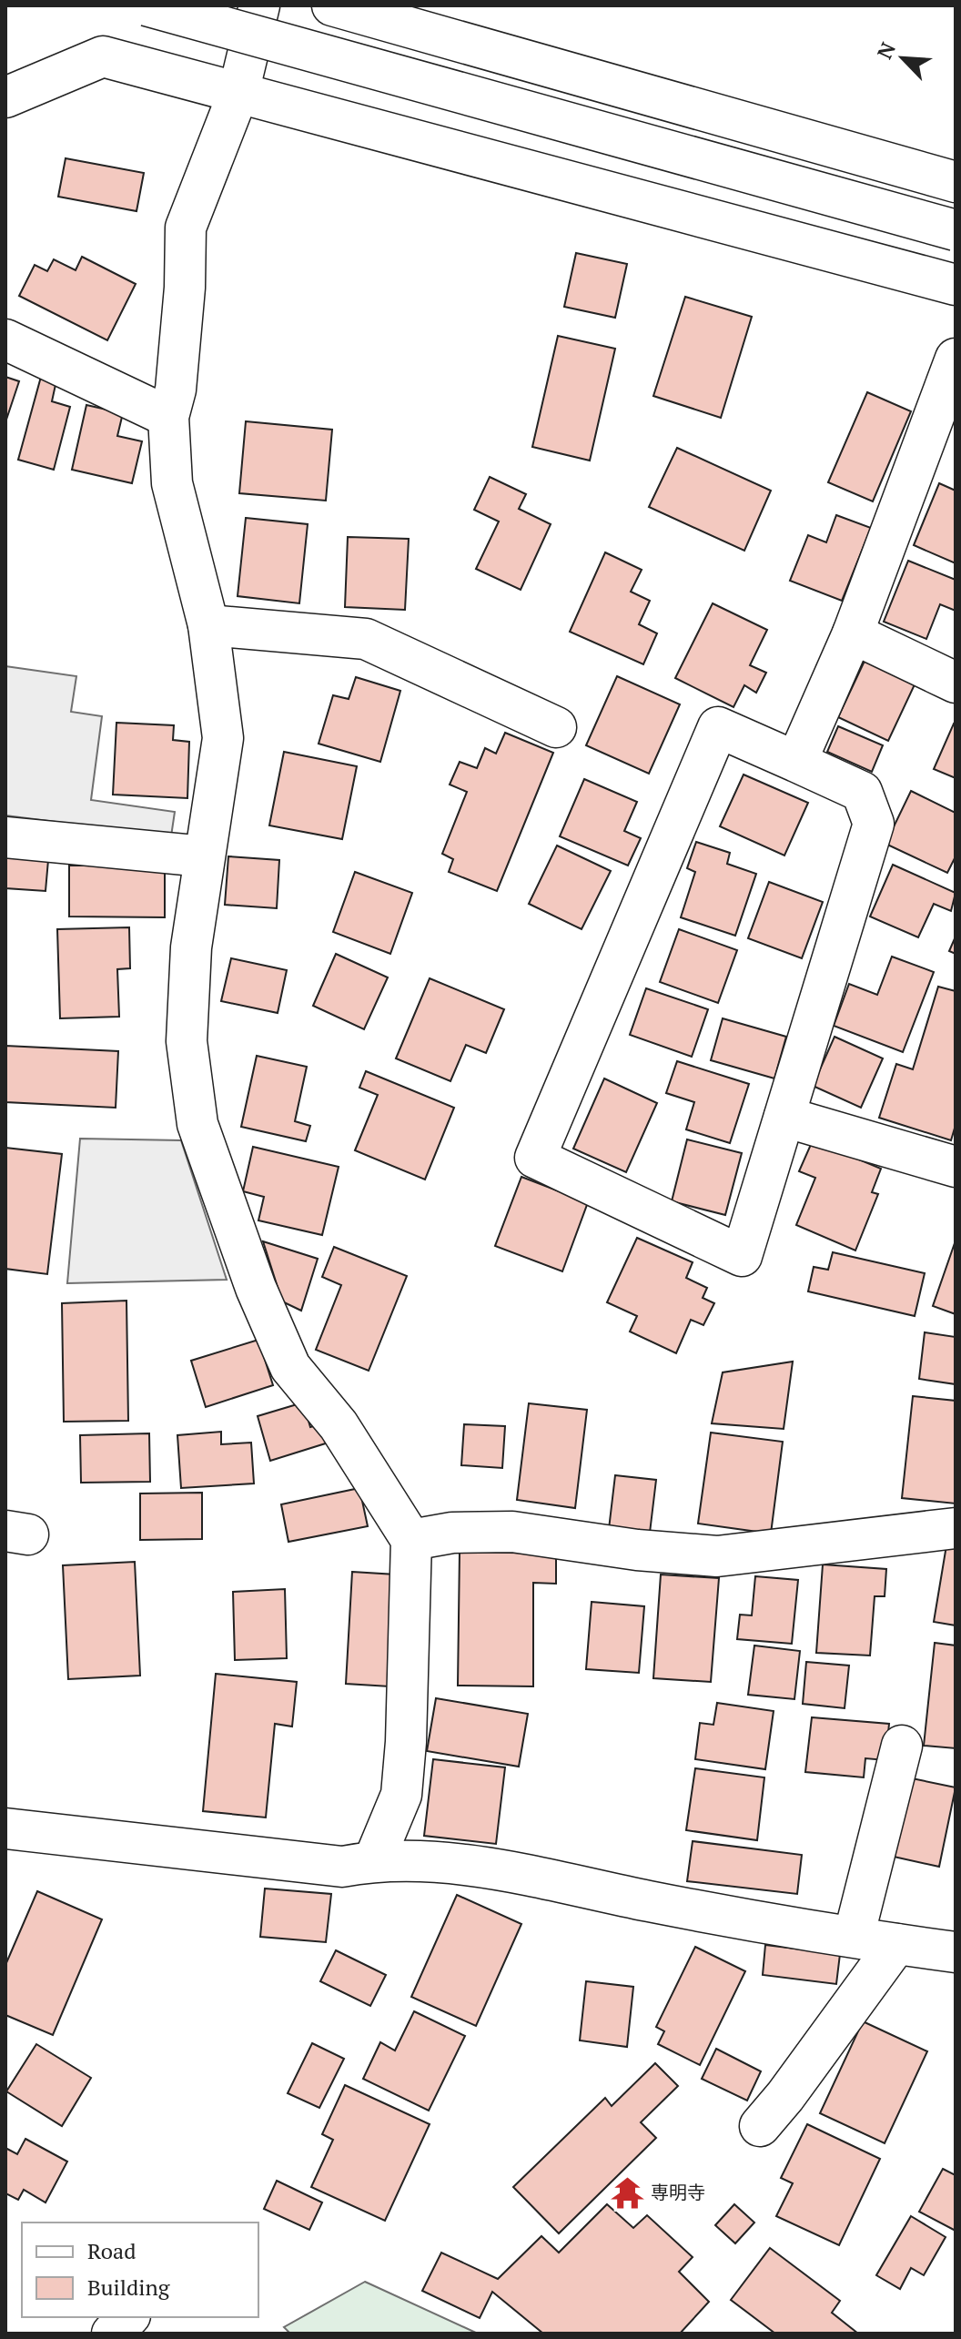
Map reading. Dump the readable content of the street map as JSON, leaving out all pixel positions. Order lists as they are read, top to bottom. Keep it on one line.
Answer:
{"places":{"temple":["専明寺"]},"legend":["Road","Building"],"north":"top left"}
